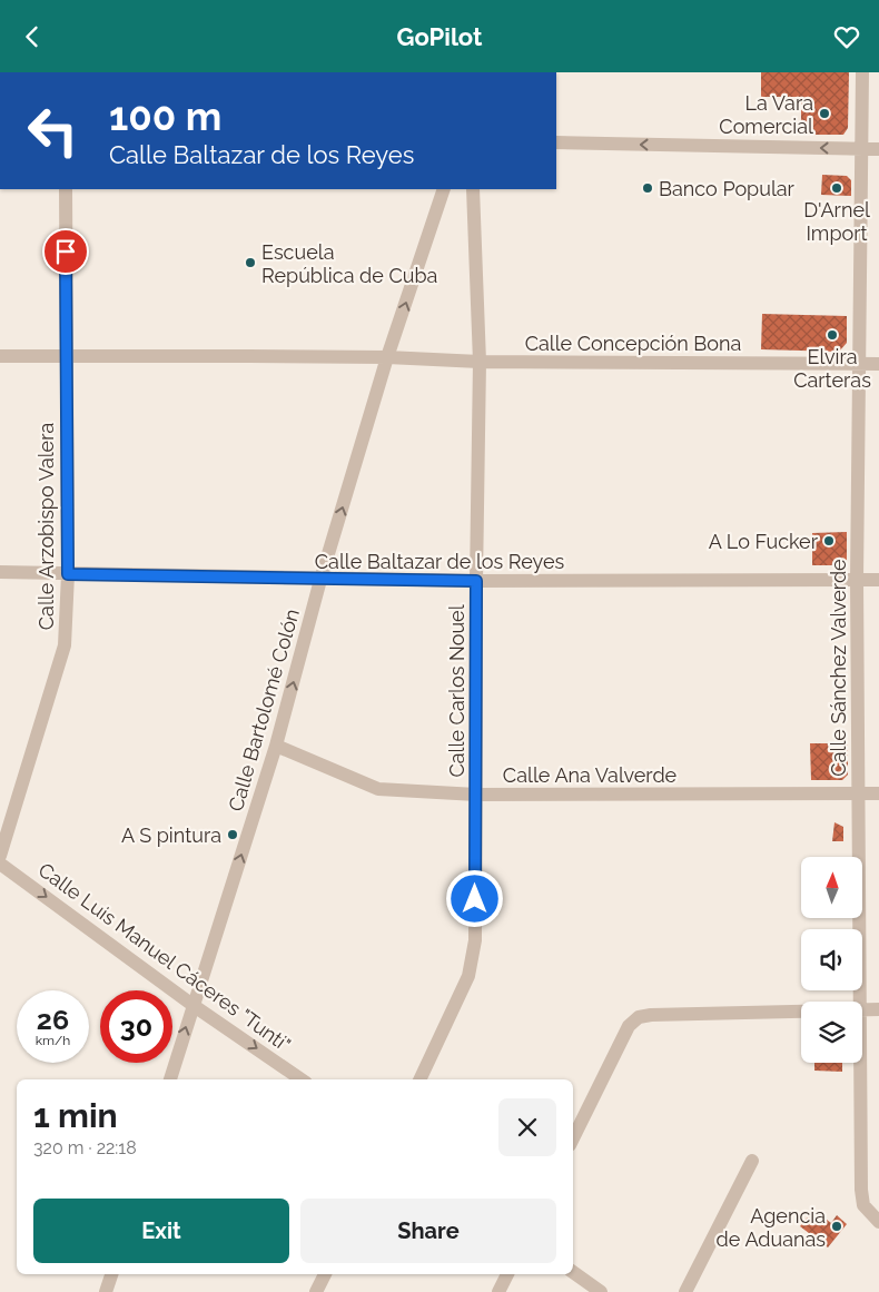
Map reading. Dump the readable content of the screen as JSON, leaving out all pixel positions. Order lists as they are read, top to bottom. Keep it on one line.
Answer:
{"streets":{"street":["Calle Concepción Bona","Calle Arzobispo Valera","Calle Baltazar de los Reyes","Calle Sánchez Valverde","Calle Carlos Nouel","Calle Bartolomé Colón","Calle Ana Valverde","Calle Luis Manuel Cáceres \"Tunti\""]},"crossings":[["Calle Concepción Bona","Calle Arzobispo Valera"],["Calle Concepción Bona","Calle Sánchez Valverde"],["Calle Concepción Bona","Calle Carlos Nouel"],["Calle Concepción Bona","Calle Bartolomé Colón"],["Calle Arzobispo Valera","Calle Baltazar de los Reyes"],["Calle Baltazar de los Reyes","Calle Sánchez Valverde"],["Calle Baltazar de los Reyes","Calle Carlos Nouel"],["Calle Baltazar de los Reyes","Calle Bartolomé Colón"],["Calle Sánchez Valverde","Calle Ana Valverde"],["Calle Carlos Nouel","Calle Ana Valverde"],["Calle Bartolomé Colón","Calle Ana Valverde"],["Calle Bartolomé Colón","Calle Luis Manuel Cáceres \"Tunti\""]],"one_way":["Calle Bartolomé Colón","Calle Luis Manuel Cáceres \"Tunti\""],"places":["La Vara Comercial","Banco Popular","D'Arnel Import","Escuela República de Cuba","Elvira Carteras","A Lo Fucker","A S pintura","Agencia de Aduanas"],"north":"top","page":{"header":"GoPilot","turn":["100 m","Calle Baltazar de los Reyes"],"speed":"26 km/h","limit":"30","heading":["1 min","320 m · 22:18"],"buttons":["Exit","Share"]}}
